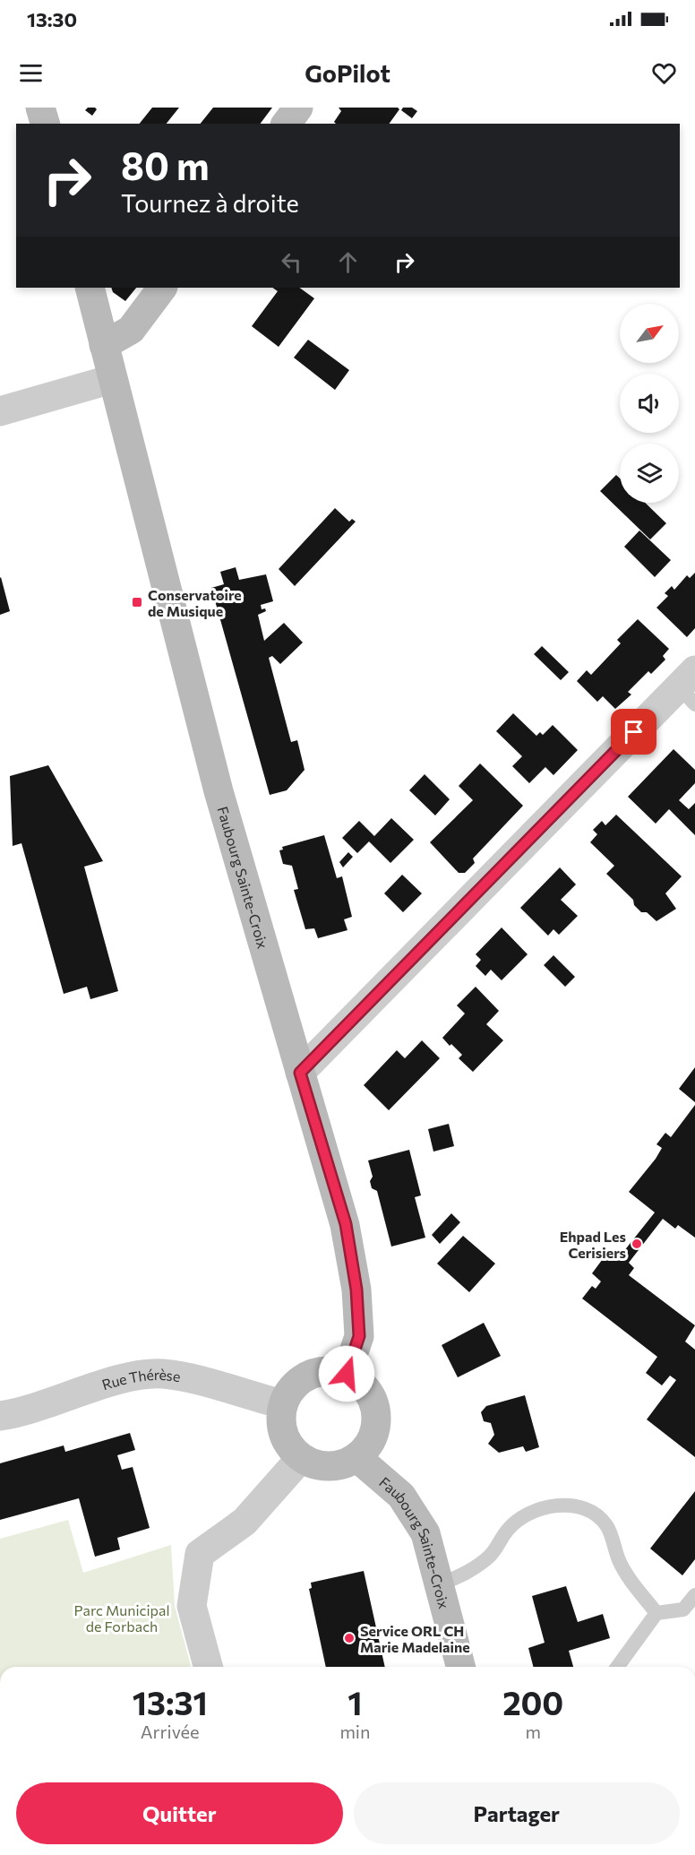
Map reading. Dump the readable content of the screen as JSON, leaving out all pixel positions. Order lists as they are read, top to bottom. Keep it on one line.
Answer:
{"streets":{"main road":["Faubourg Sainte-Croix"],"street":["Rue Thérèse"]},"crossings":[["Faubourg Sainte-Croix","Rue Thérèse"]],"parks":["Parc Municipal de Forbach"],"places":{"transit":["Conservatoire de Musique"],"other":["Ehpad Les Cerisiers","Service ORL CH Marie Madelaine"]},"north":"top right","page":{"status":"13:30","header":"GoPilot","turn":["80 m","Tournez à droite"],"eta":["13:31","Arrivée","1","min","200","m"],"buttons":["Quitter","Partager"]}}
